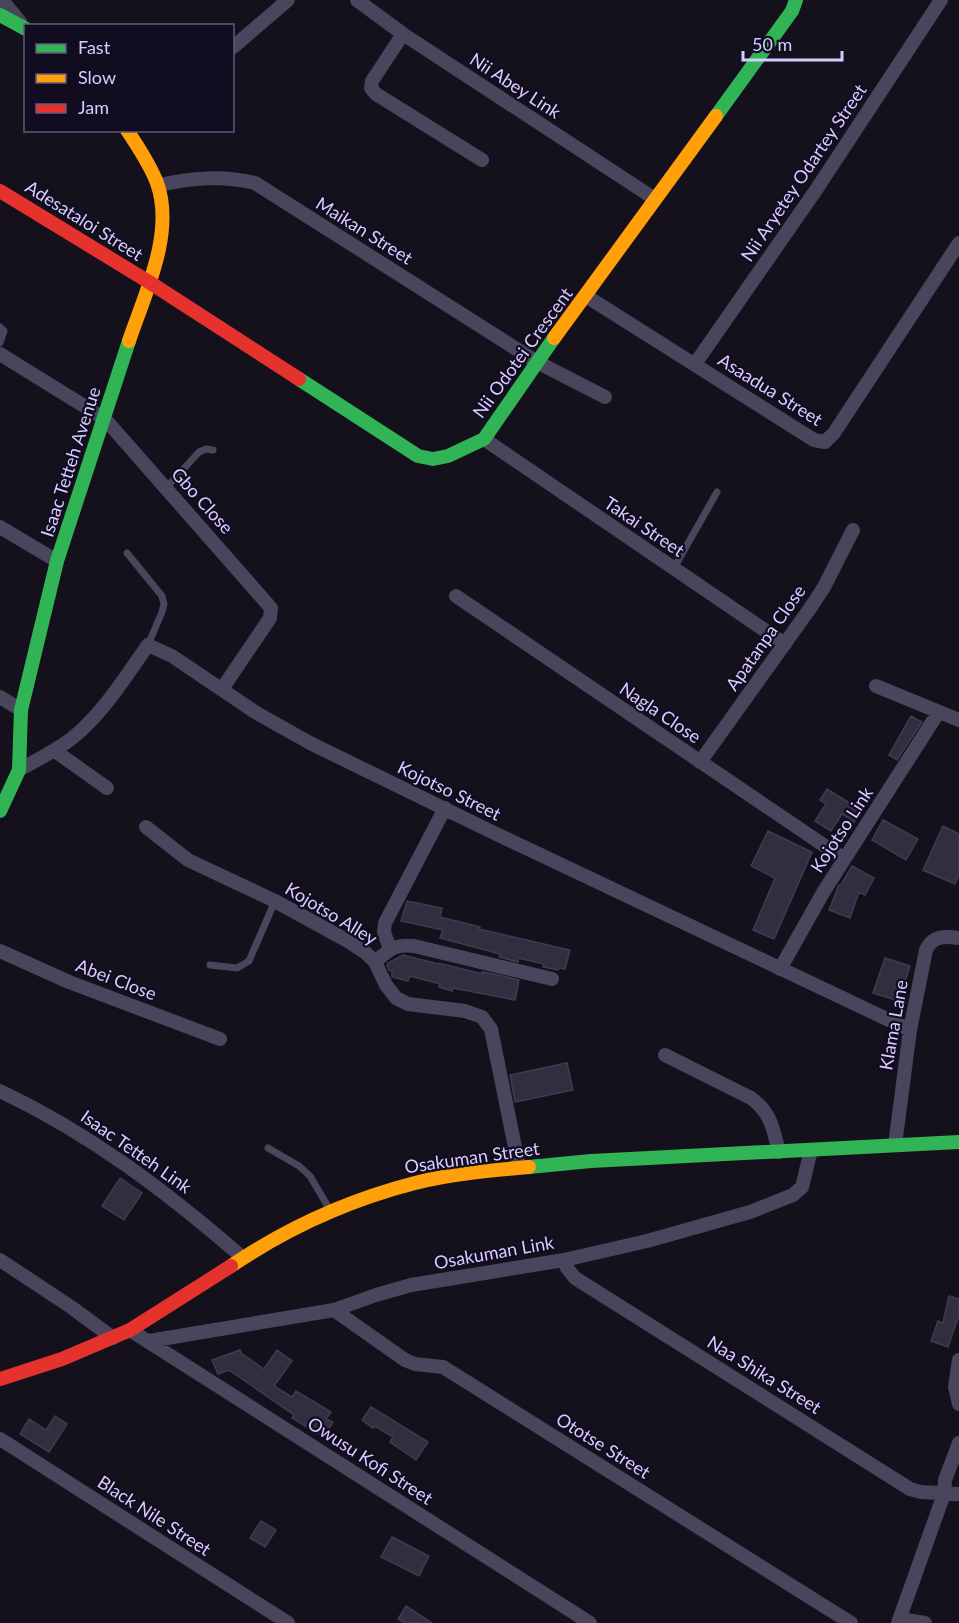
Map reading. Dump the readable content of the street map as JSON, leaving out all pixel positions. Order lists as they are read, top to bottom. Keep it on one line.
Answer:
{"streets":{"street":["Nii Abey Link","Nii Aryetey Odartey Street","Adesataloi Street","Maikan Street","Nii Odotei Crescent","Asaadua Street","Isaac Tetteh Avenue","Gbo Close","Takai Street","Apatanpa Close","Nagla Close","Kojotso Street","Kojotso Link","Kojotso Alley","Abei Close","Klama Lane","Isaac Tetteh Link","Osakuman Street","Osakuman Link","Naa Shika Street","Ototse Street","Owusu Kofi Street","Black Nile Street"]},"crossings":[["Nii Abey Link","Nii Odotei Crescent"],["Nii Aryetey Odartey Street","Asaadua Street"],["Adesataloi Street","Nii Odotei Crescent"],["Adesataloi Street","Isaac Tetteh Avenue"],["Maikan Street","Nii Odotei Crescent"],["Maikan Street","Isaac Tetteh Avenue"],["Nii Odotei Crescent","Asaadua Street"],["Nii Odotei Crescent","Isaac Tetteh Avenue"],["Nii Odotei Crescent","Takai Street"],["Isaac Tetteh Avenue","Gbo Close"],["Gbo Close","Kojotso Street"],["Takai Street","Apatanpa Close"],["Apatanpa Close","Nagla Close"],["Nagla Close","Kojotso Link"],["Kojotso Street","Kojotso Link"],["Kojotso Street","Klama Lane"],["Kojotso Alley","Osakuman Street"],["Klama Lane","Osakuman Street"],["Isaac Tetteh Link","Osakuman Street"],["Osakuman Street","Osakuman Link"],["Osakuman Street","Owusu Kofi Street"],["Osakuman Link","Naa Shika Street"],["Osakuman Link","Ototse Street"],["Osakuman Link","Owusu Kofi Street"]],"legend":["Fast","Slow","Jam"],"scale_bar":"50 m"}
